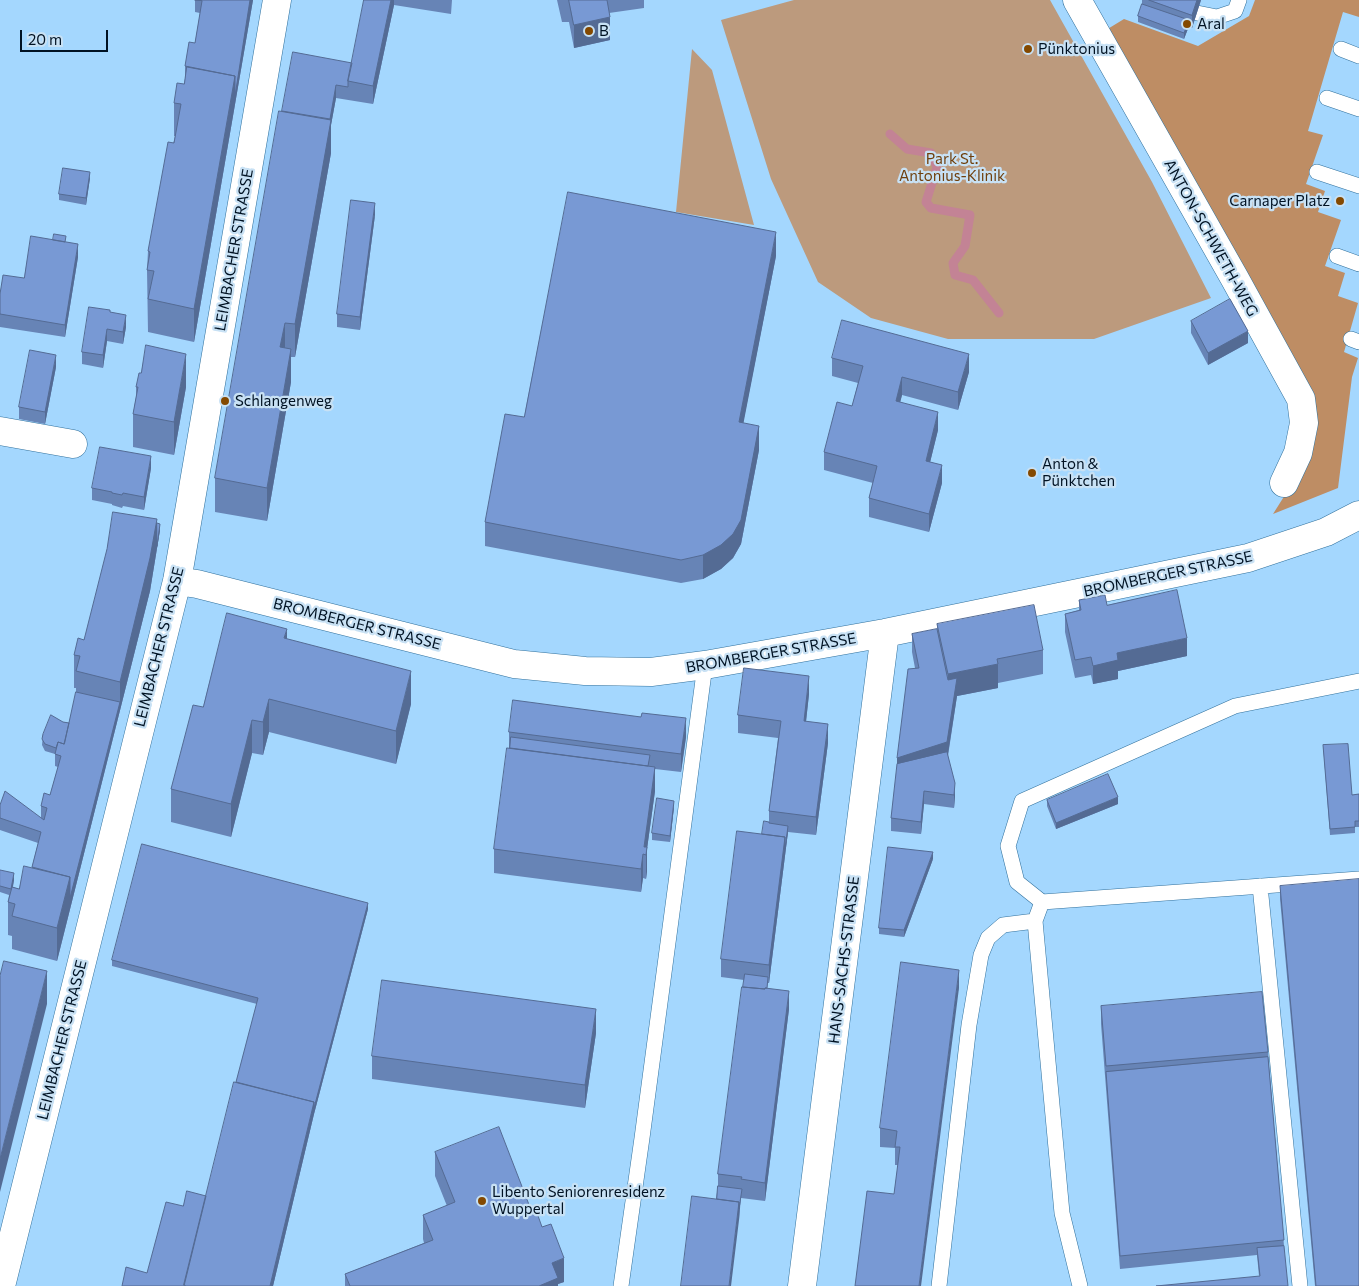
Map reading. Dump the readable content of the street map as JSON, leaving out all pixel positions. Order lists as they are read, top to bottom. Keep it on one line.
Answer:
{"streets":{"street":["ANTON-SCHWETH-WEG","LEIMBACHER STRASSE","BROMBERGER STRASSE","HANS-SACHS-STRASSE"]},"crossings":[["LEIMBACHER STRASSE","BROMBERGER STRASSE"],["BROMBERGER STRASSE","HANS-SACHS-STRASSE"]],"parks":["Park St. Antonius-Klinik"],"places":["Aral","B","Pünktonius","Carnaper Platz","Schlangenweg","Anton & Pünktchen","Libento Seniorenresidenz Wuppertal"],"scale_bar":"20 m"}
